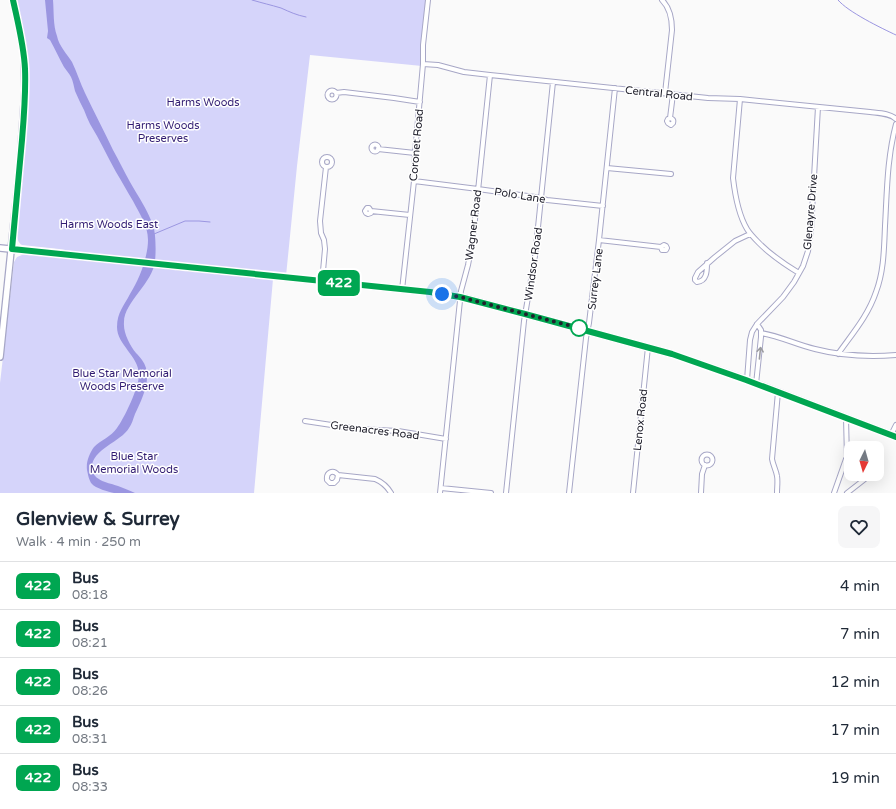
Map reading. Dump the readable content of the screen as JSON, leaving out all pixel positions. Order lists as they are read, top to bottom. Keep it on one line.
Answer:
{"streets":{"street":["Central Road","Coronet Road","Polo Lane","Glenayre Drive","Wagner Road","Windsor Road","Surrey Lane","Lenox Road","Greenacres Road"]},"crossings":[["Central Road","Coronet Road"],["Central Road","Glenayre Drive"],["Central Road","Wagner Road"],["Central Road","Windsor Road"],["Central Road","Surrey Lane"],["Coronet Road","Polo Lane"],["Polo Lane","Wagner Road"],["Polo Lane","Windsor Road"],["Polo Lane","Surrey Lane"],["Wagner Road","Greenacres Road"]],"parks":["Harms Woods","Harms Woods Preserves","Harms Woods East","Blue Star Memorial Woods Preserve","Blue Star Memorial Woods"],"lines":["bus line 422"],"north":"bottom","page":{"on_map":"422","heading":["Glenview & Surrey","Walk · 4 min · 250 m"],"list":[{"mark":"422","name":"Bus","note":"08:18","value":"4 min"},{"mark":"422","name":"Bus","note":"08:21","value":"7 min"},{"mark":"422","name":"Bus","note":"08:26","value":"12 min"},{"mark":"422","name":"Bus","note":"08:31","value":"17 min"},{"mark":"422","name":"Bus","note":"08:33","value":"19 min"}]}}
